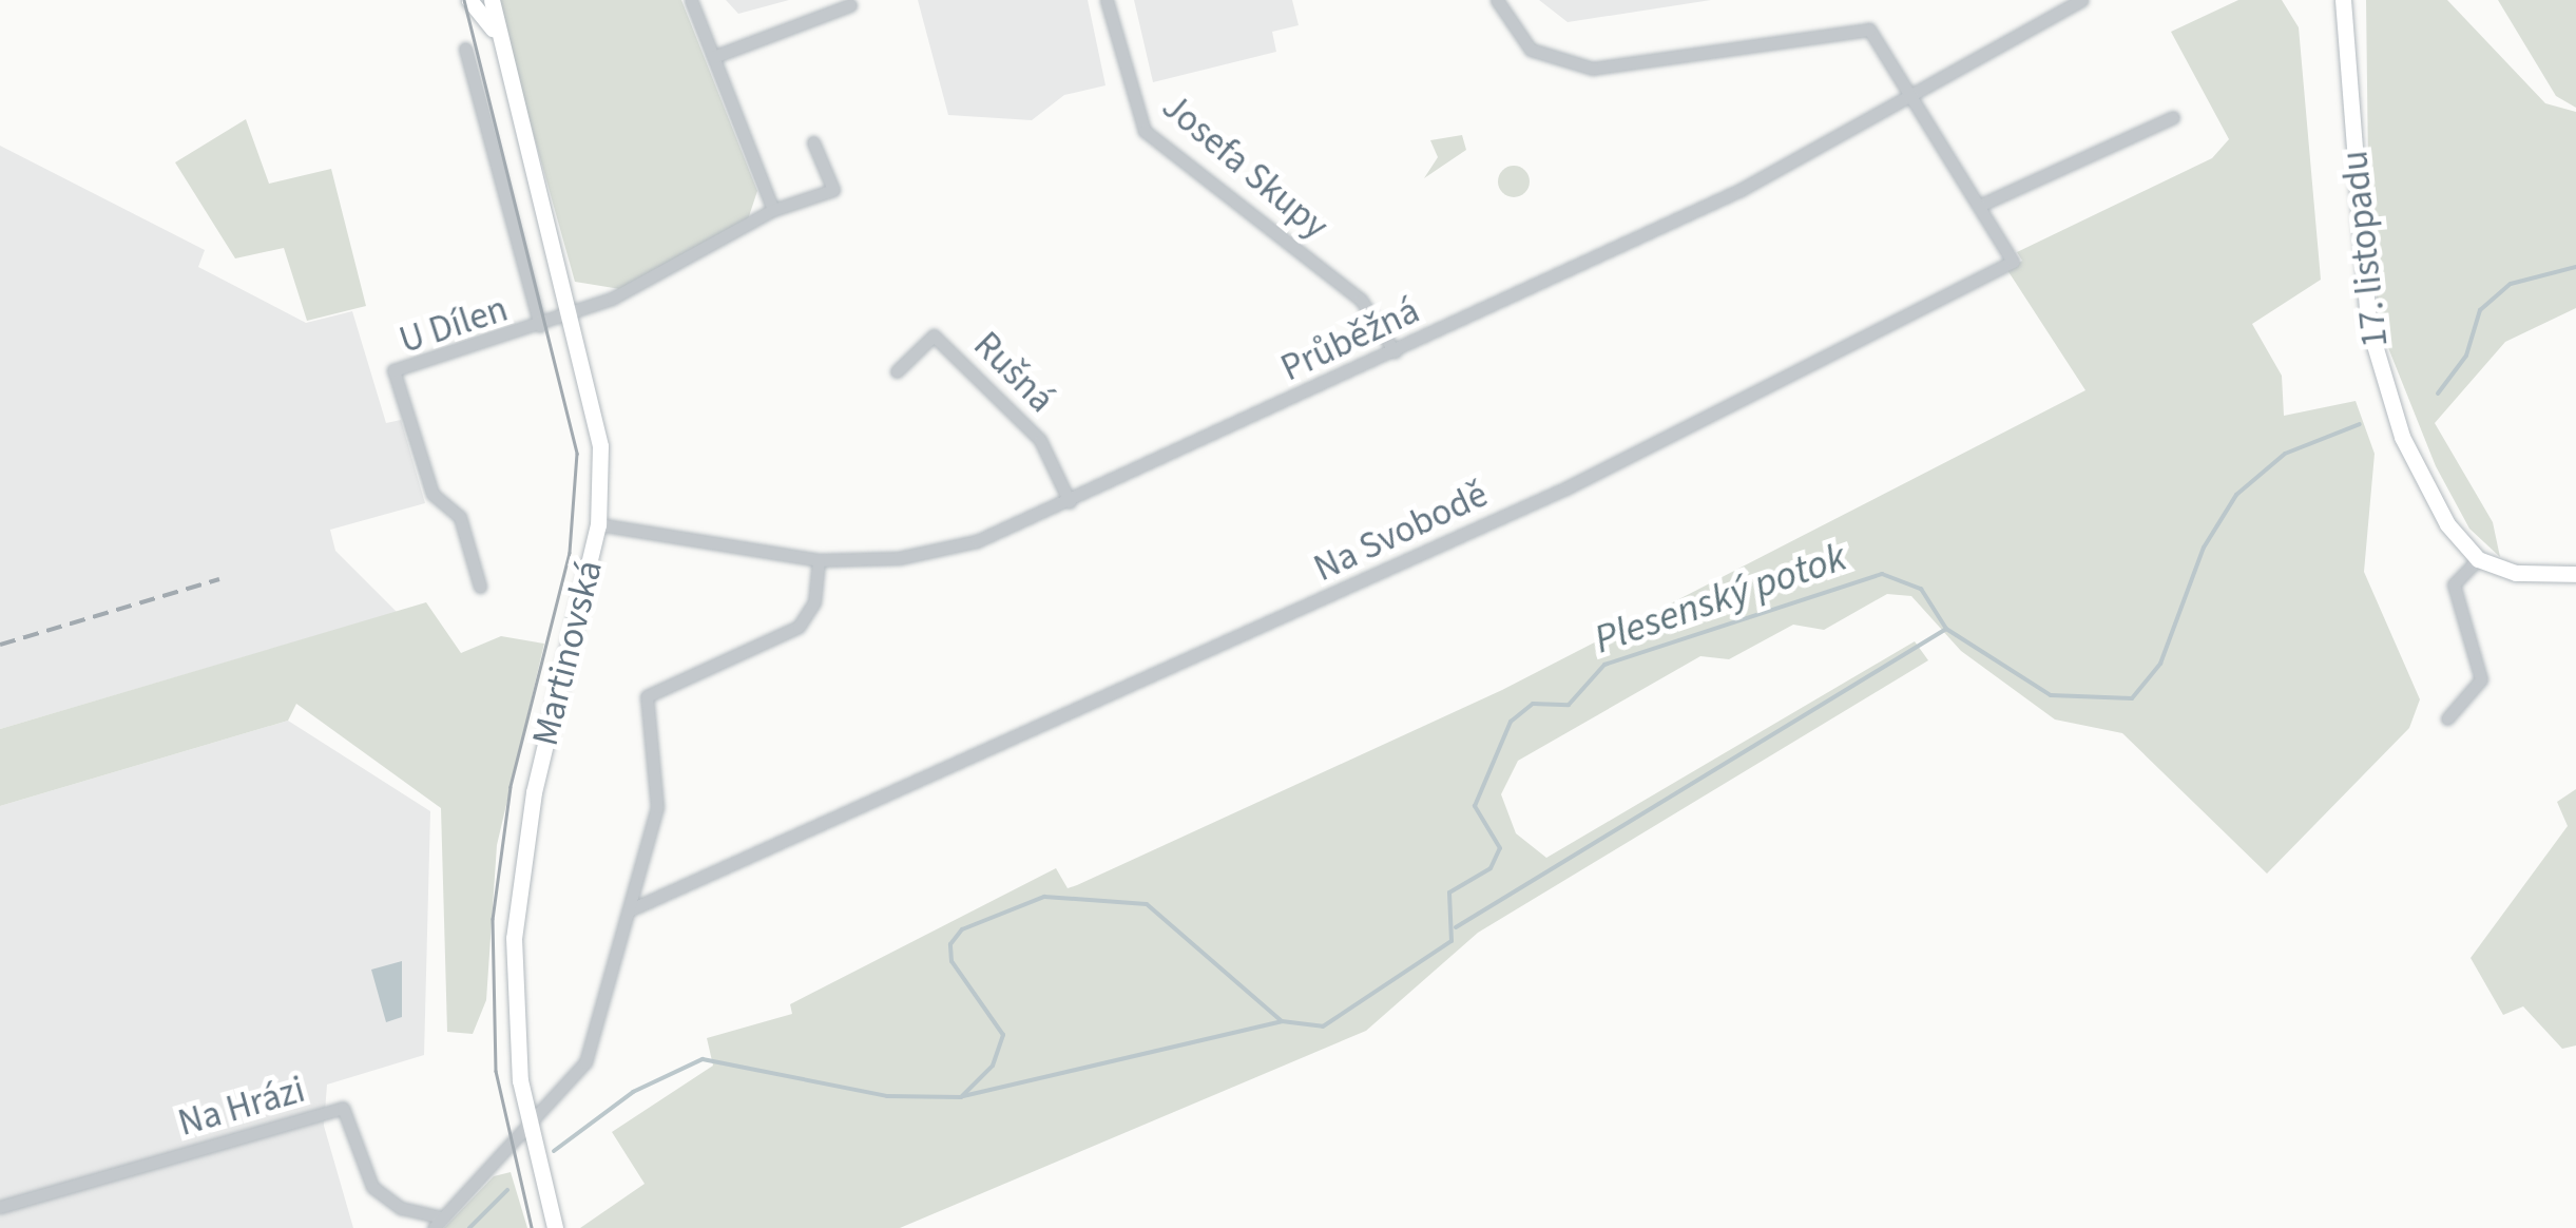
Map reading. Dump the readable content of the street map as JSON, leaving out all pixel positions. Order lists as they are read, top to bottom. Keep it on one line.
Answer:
{"streets":{"street":["Josefa Skupy","17. listopadu","U Dílen","Průběžná","Rušná","Na Svobodě","Martinovská","Na Hrázi"]},"crossings":[["Josefa Skupy","Průběžná"],["U Dílen","Martinovská"],["Průběžná","Rušná"],["Průběžná","Na Svobodě"],["Průběžná","Martinovská"],["Martinovská","Na Hrázi"]],"water":["Plesenský potok"]}
